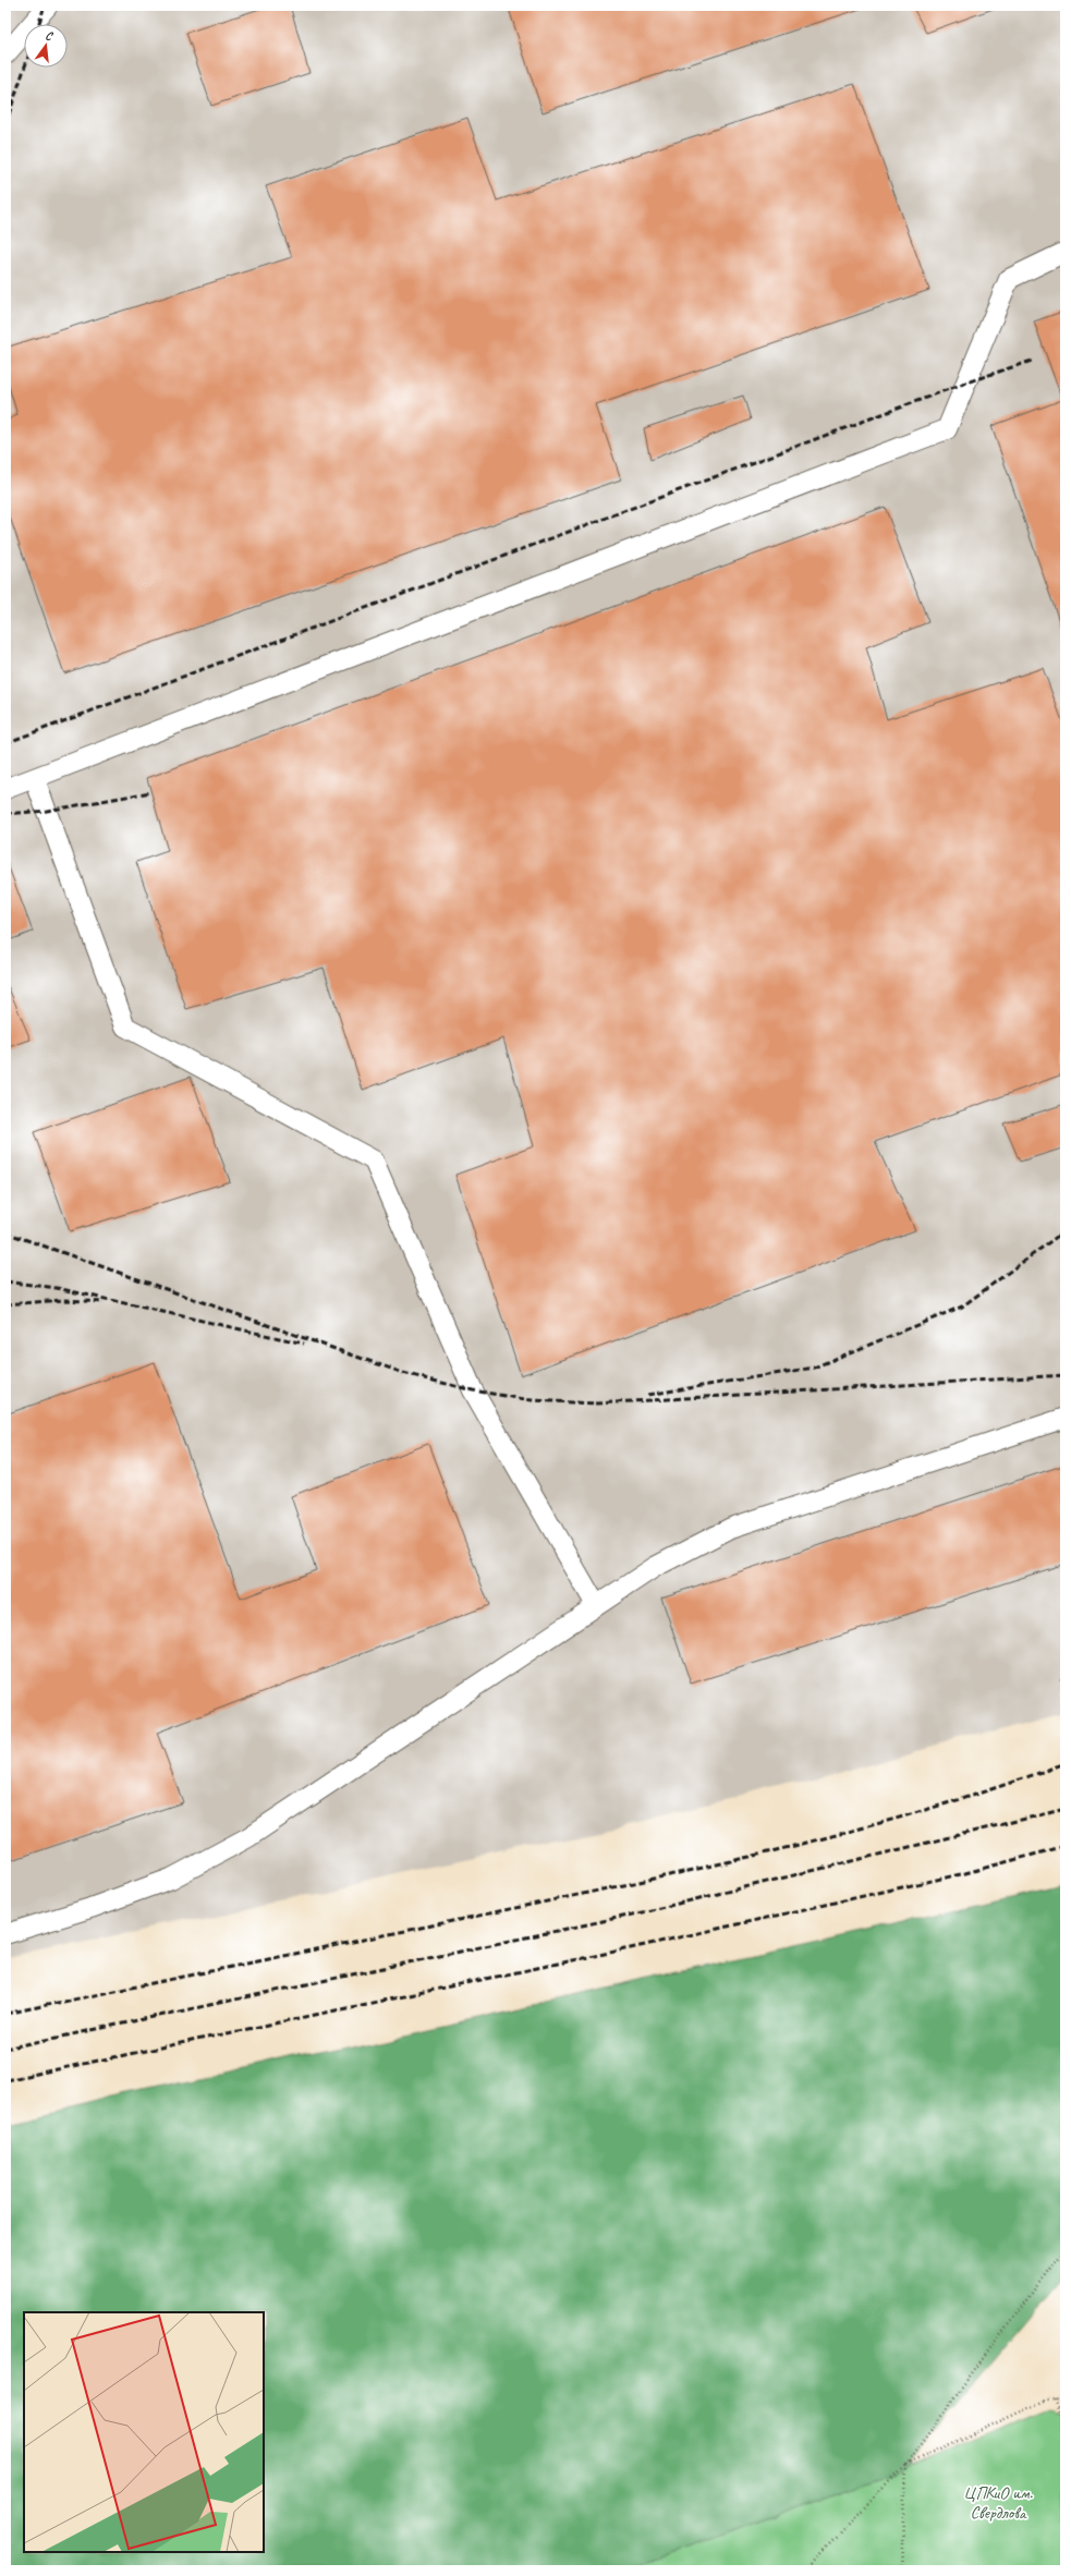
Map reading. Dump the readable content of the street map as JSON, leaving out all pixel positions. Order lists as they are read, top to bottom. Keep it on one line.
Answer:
{"parks":["ЦПКиО им. Свердлова"],"north":"top"}
